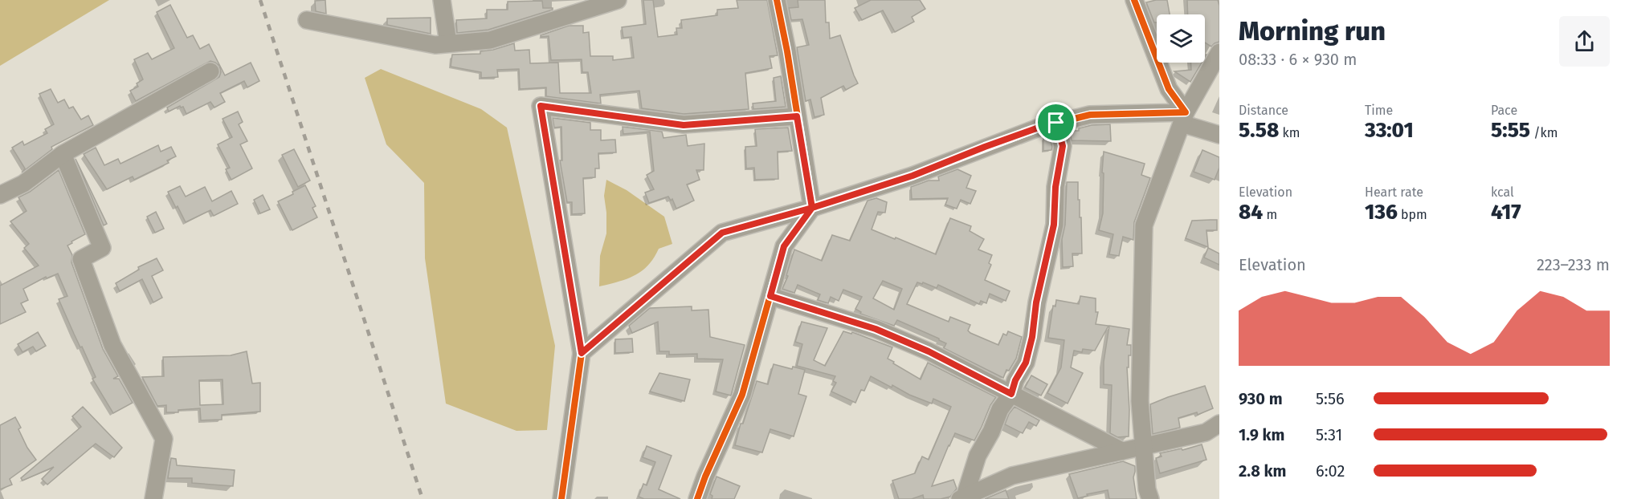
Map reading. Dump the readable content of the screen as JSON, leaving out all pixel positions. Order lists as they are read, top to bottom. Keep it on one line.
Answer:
{"page":{"heading":["Morning run","08:33 · 6 × 930 m"],"stats":[["Distance","5.58 km"],["Time","33:01"],["Pace","5:55 /km"],["Elevation","84 m"],["Heart rate","136 bpm"],["kcal","417"]],"chart":["Elevation","223–233 m"],"list":[{"name":"930 m","note":"5:56"},{"name":"1.9 km","note":"5:31"},{"name":"2.8 km","note":"6:02"}]}}
